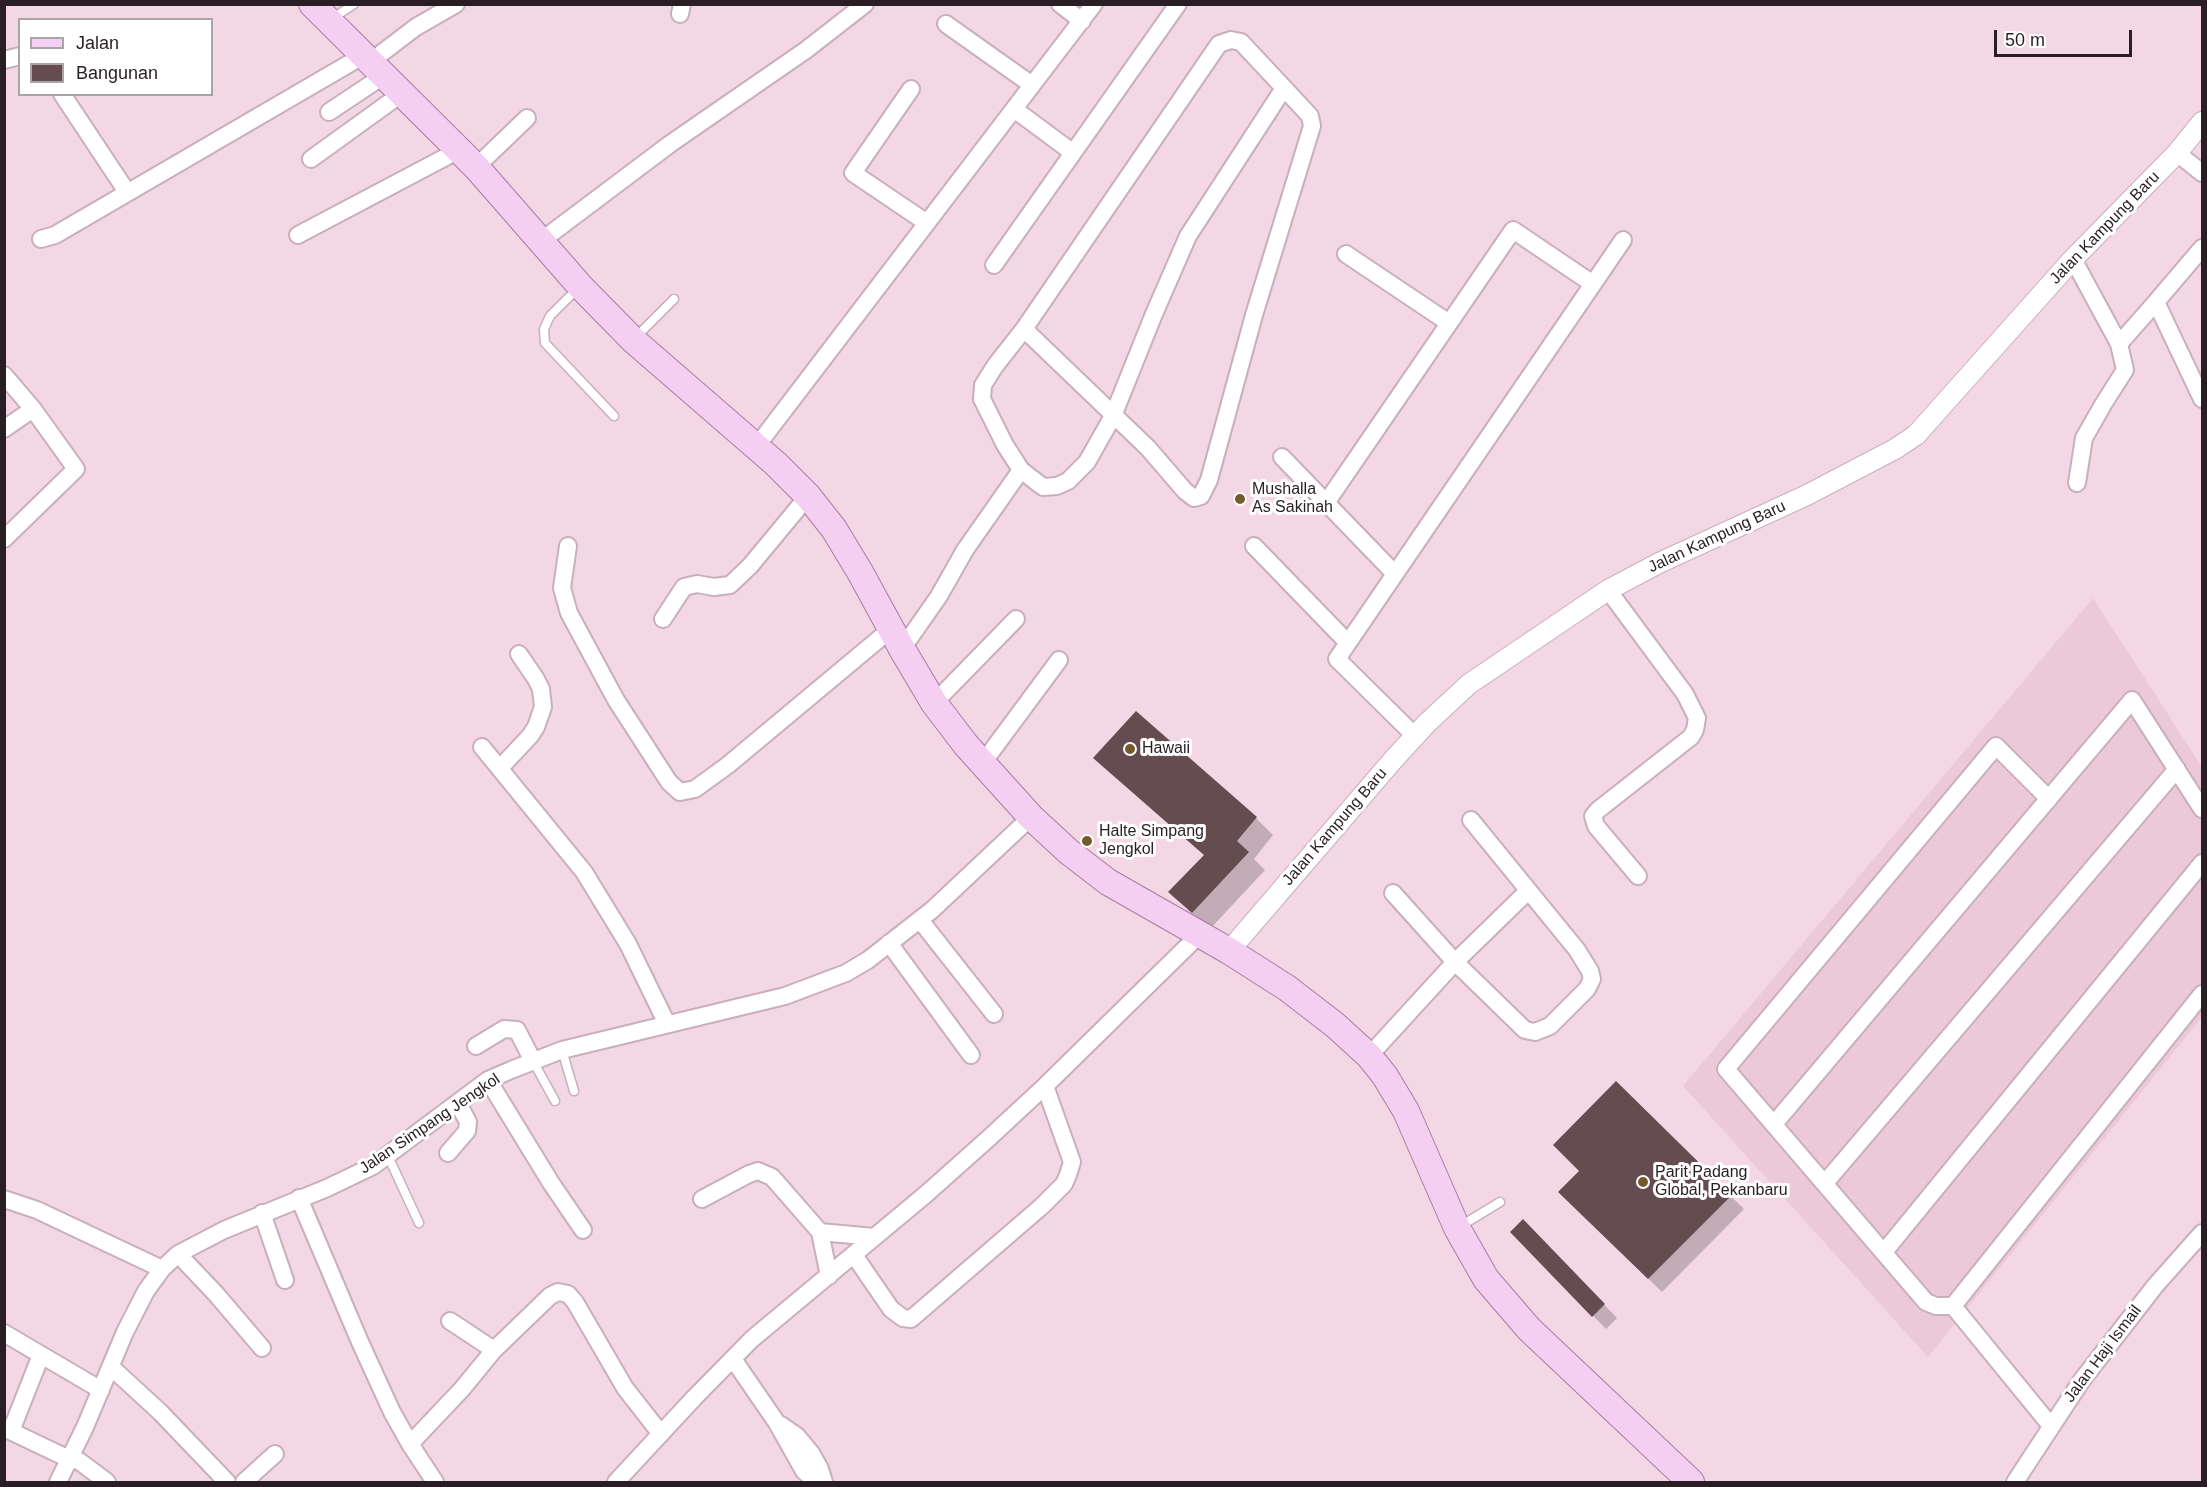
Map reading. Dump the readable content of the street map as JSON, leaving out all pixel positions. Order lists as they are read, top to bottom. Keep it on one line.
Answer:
{"streets":{"street":["Jalan Kampung Baru","Jalan Simpang Jengkol","Jalan Haji Ismail"]},"places":["Mushalla As Sakinah","Hawaii","Halte Simpang Jengkol","Parit Padang Global, Pekanbaru"],"legend":["Jalan","Bangunan"],"scale_bar":"50 m"}
